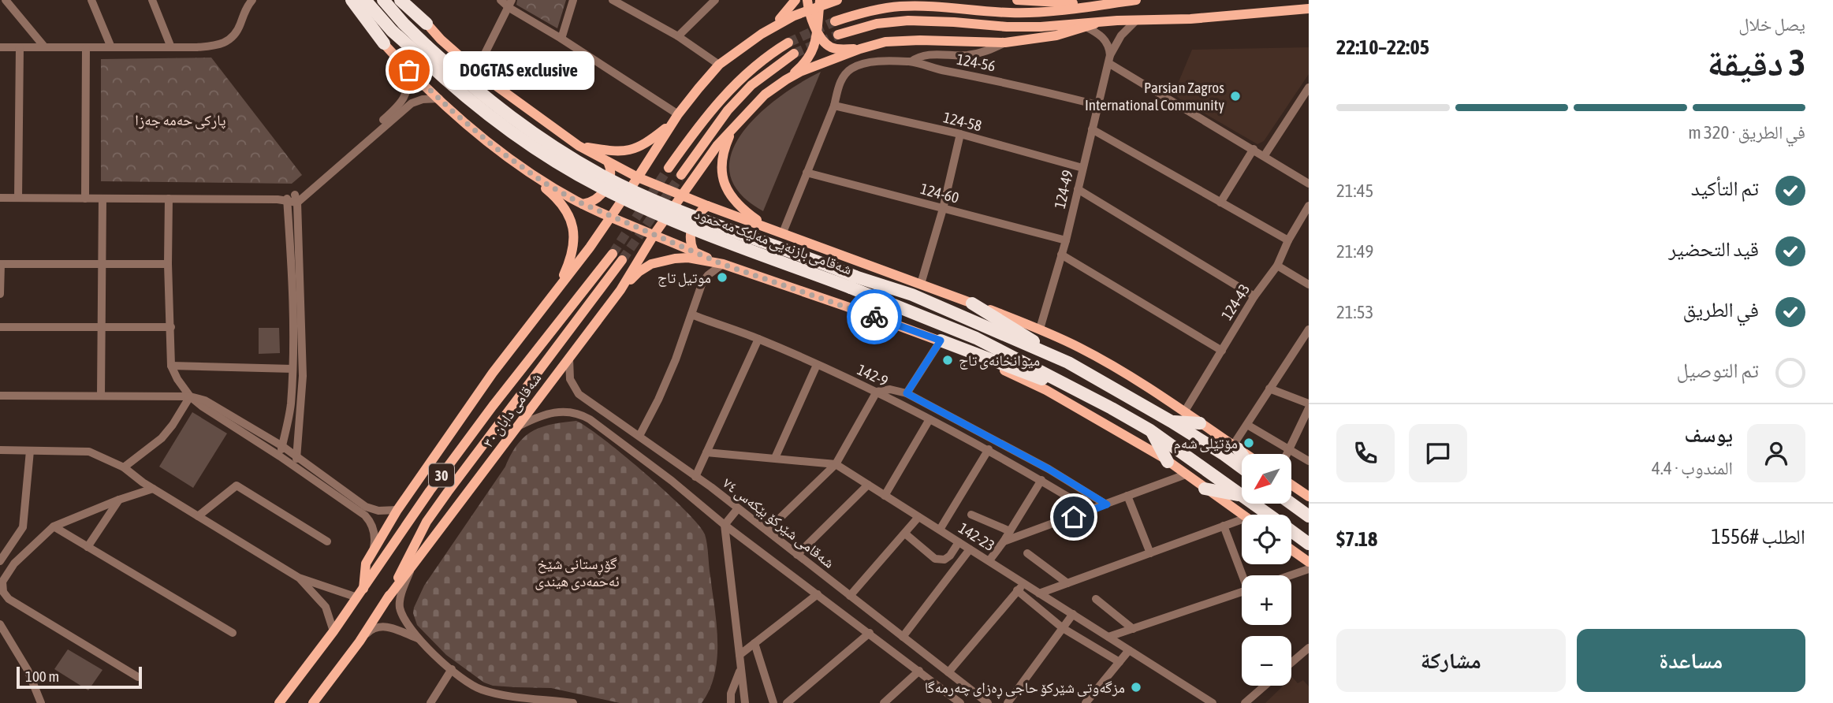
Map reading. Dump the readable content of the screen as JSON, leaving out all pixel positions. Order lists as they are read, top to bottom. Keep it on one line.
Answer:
{"streets":{"highway":["شەقامی بازنەیی مەلیک مەحمود"],"main road":["شەقامی دابان ٣٠","30"],"street":["124-56","124-58","124-49","124-60","124-43","142-9","شەقامی شێرکۆ بێکەس ٧٤","142-23"]},"crossings":[["124-56","124-58"],["124-56","124-49"],["124-58","124-49"],["124-49","124-60"],["شەقامی دابان ٣٠","شەقامی شێرکۆ بێکەس ٧٤"]],"parks":["پارکی حەمە جەزا","گۆڕستانی شێخ ئەحمەدی هیندی"],"places":["DOGTAS exclusive","Parsian Zagros International Community","موتيل تاج","میوانخانەی تاج","مۆتێلی شەم","مزگەوتی شێرکۆ حاجی ڕەزای چەرمەگا"],"scale_bar":"100 m","north":"bottom left","page":{"heading":["3 دقيقة","يصل خلال","22:05–22:10"],"panel":["يوسف","المندوب · 4.4","الطلب #1556","$7.18"],"bubble":"DOGTAS exclusive","bar":"في الطريق · 320 m","list":[["تم التأكيد","21:45"],["قيد التحضير","21:49"],["في الطريق","21:53"],"تم التوصيل"],"map_buttons":["+","−"],"buttons":["مساعدة","مشاركة"],"scale":"100 m"}}
